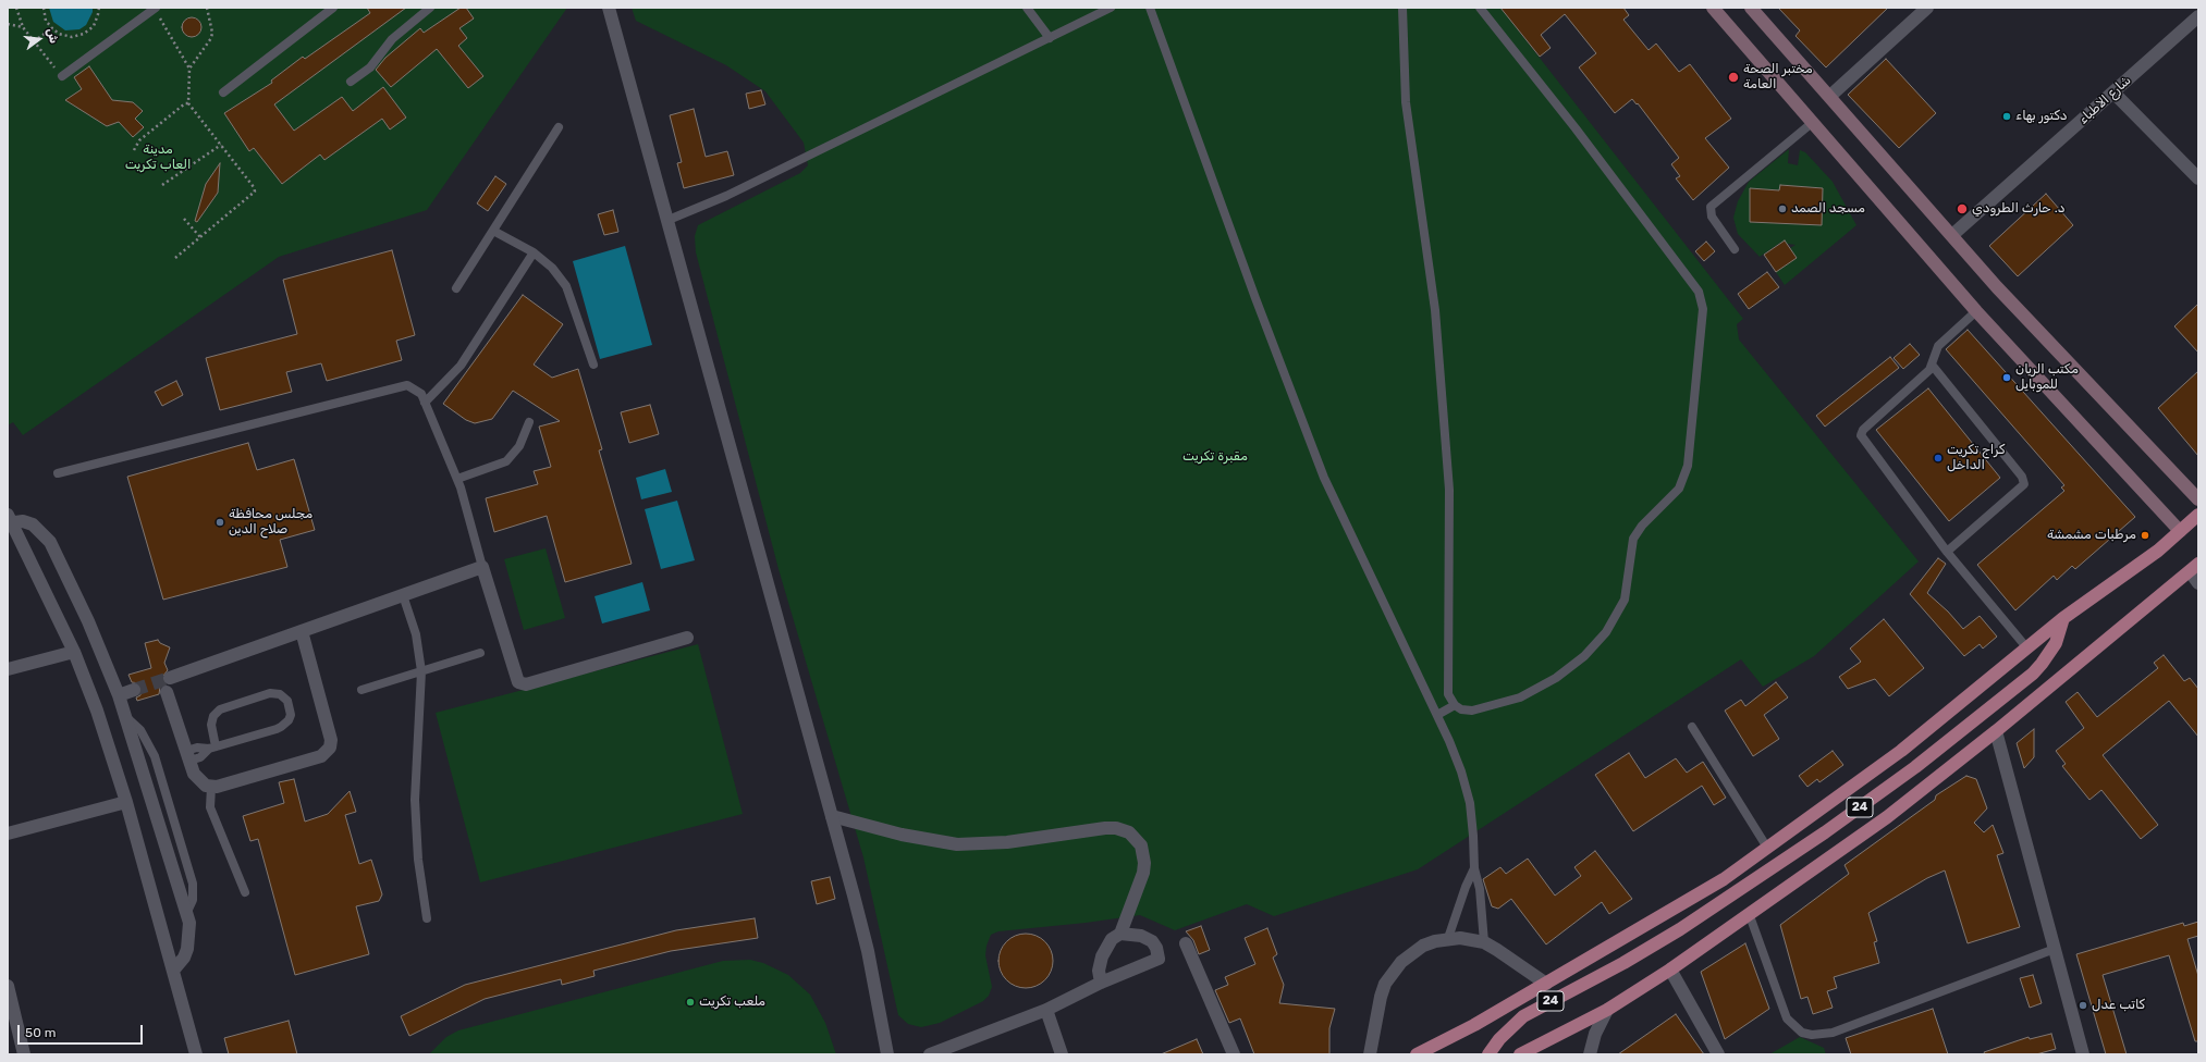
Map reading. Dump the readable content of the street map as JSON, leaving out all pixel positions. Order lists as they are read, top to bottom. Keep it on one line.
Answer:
{"streets":{"main road":["24"],"street":["شارع الاطباء"]},"parks":["مدينة العاب تكريت","مقبرة تكريت"],"places":["مختبر الصحة العامة","دكتور بهاء","مسجد الصمد","د. حارث الطرودي","مكتب الريان للموبايل","كراج تكريت الداخل","مجلس محافظة صلاح الدين","مرطبات مشمشة","ملعب تكريت","كاتب عدل"],"scale_bar":"50 m","north":"right"}
